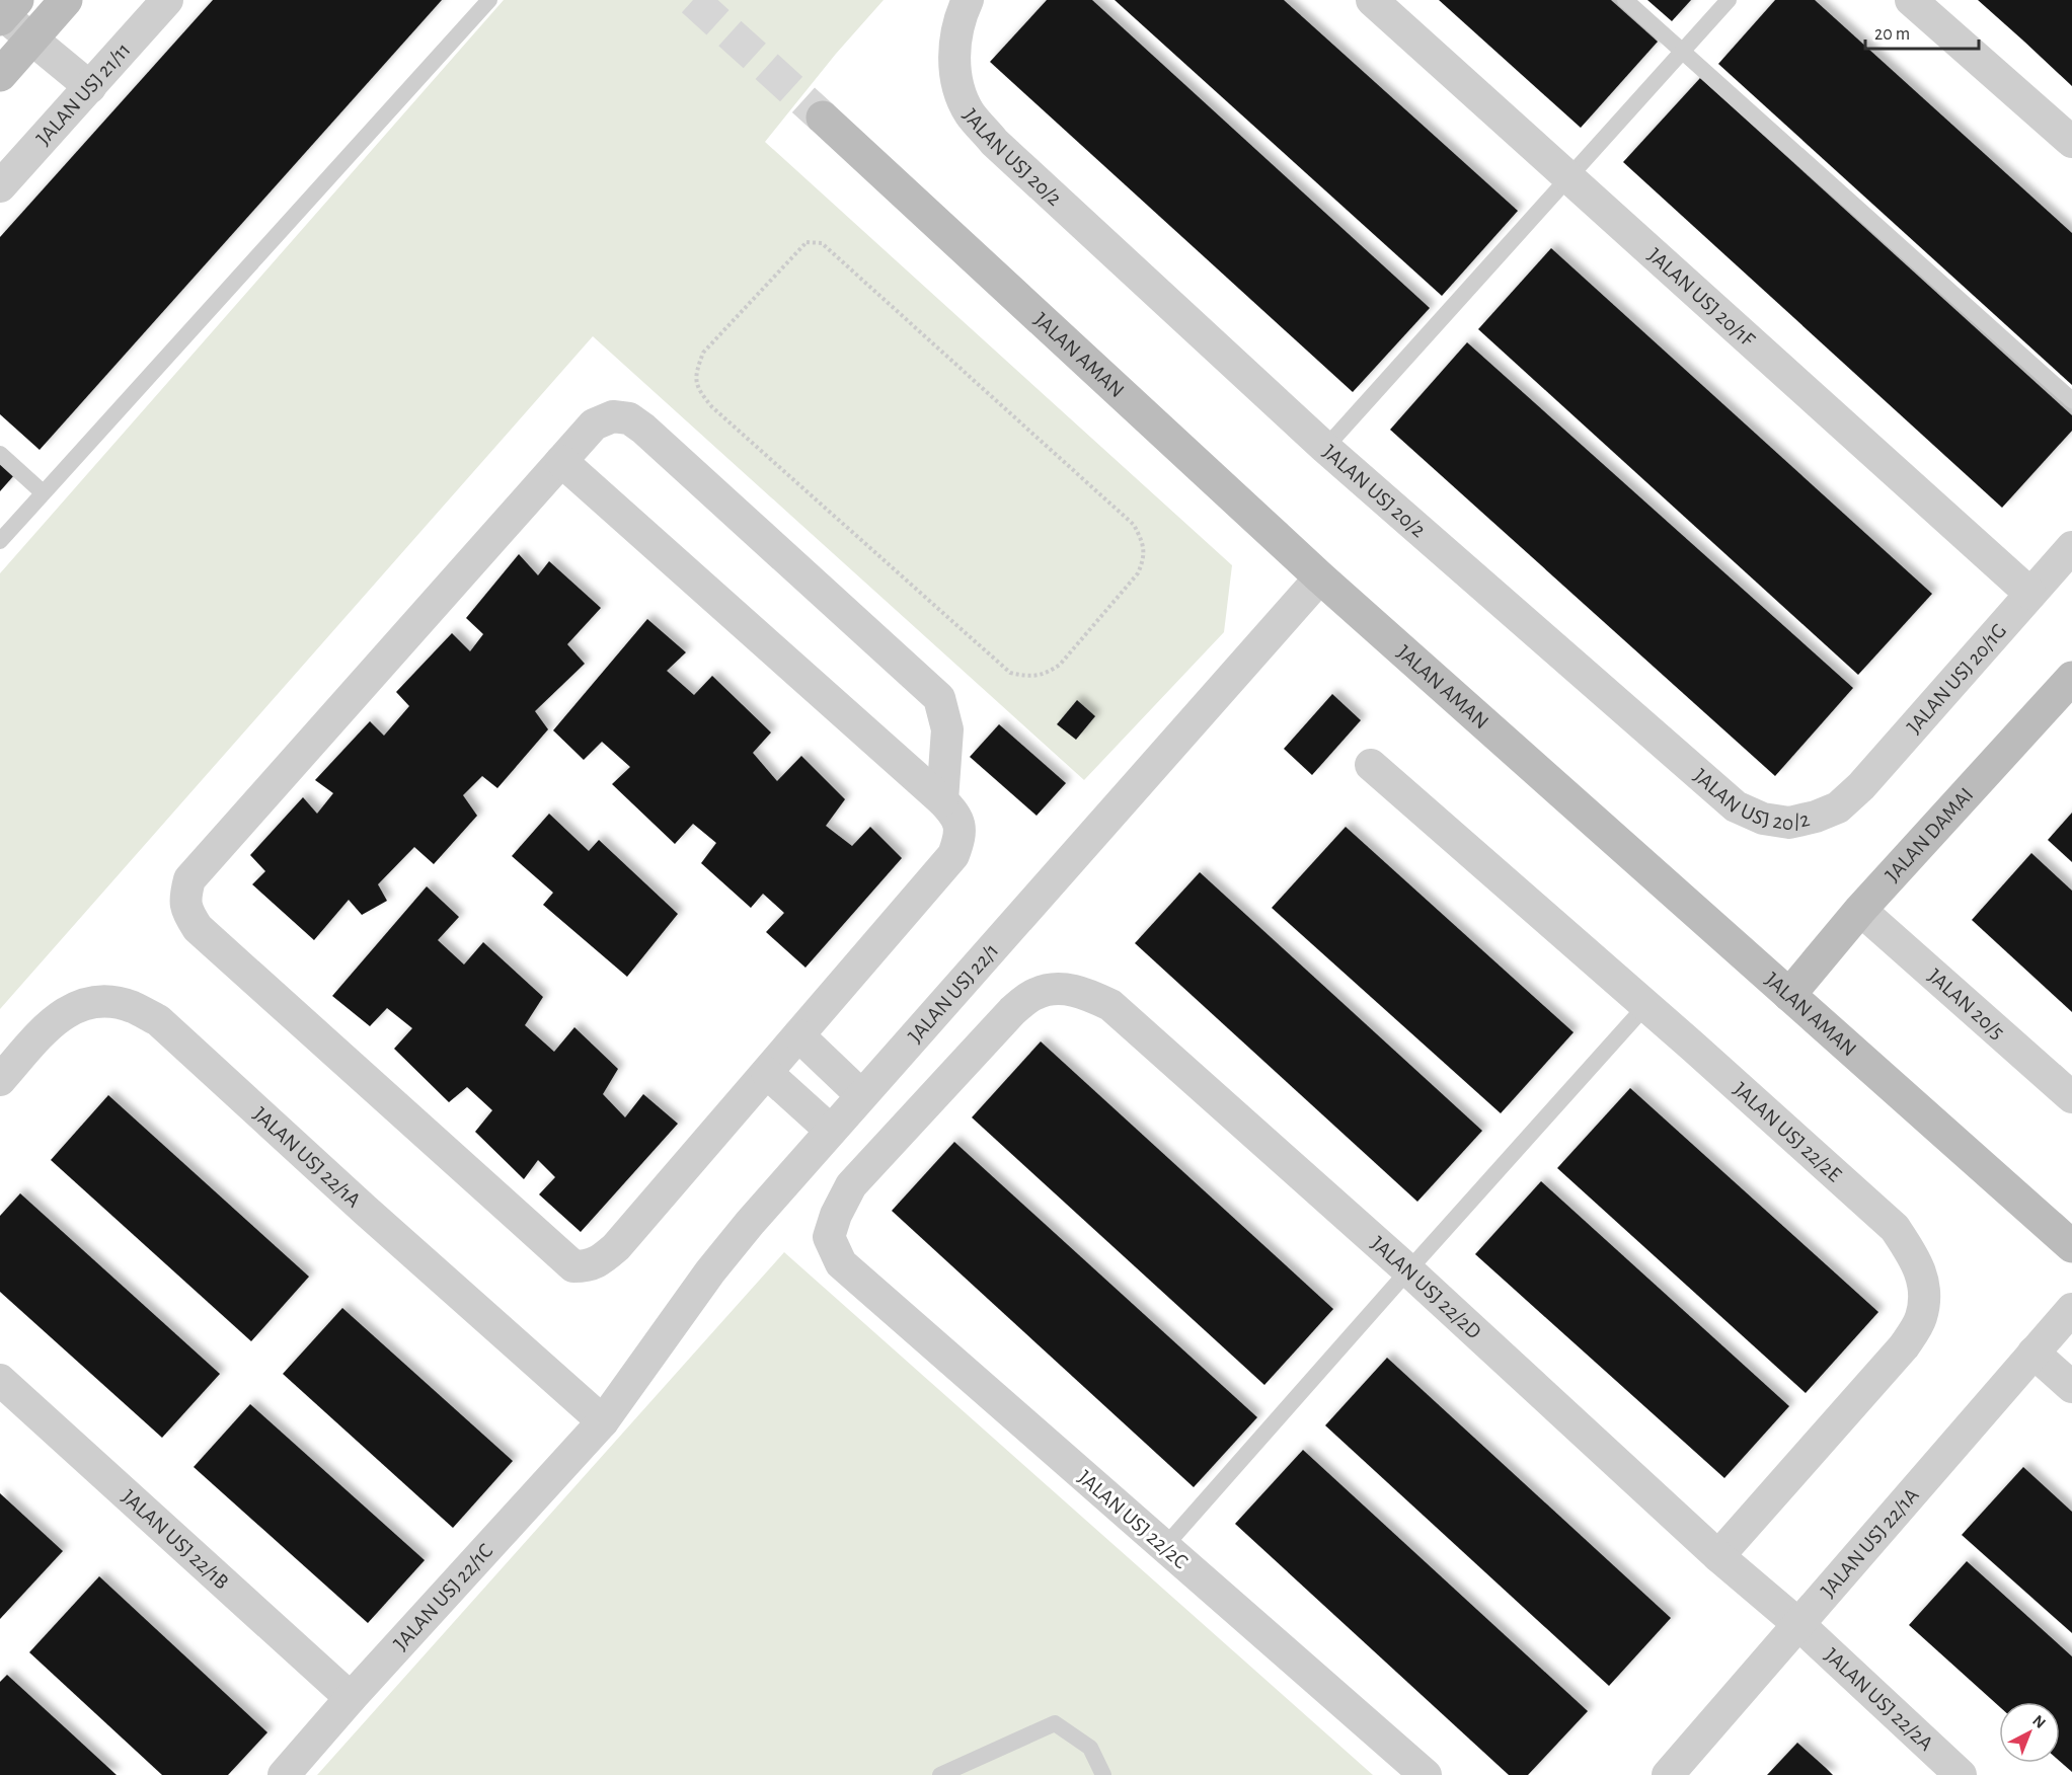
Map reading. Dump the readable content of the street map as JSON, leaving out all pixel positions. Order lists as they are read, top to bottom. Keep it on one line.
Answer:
{"streets":{"street":["JALAN USJ 21/11","JALAN USJ 20/2","JALAN USJ 20/1F","JALAN AMAN","JALAN USJ 20/1G","JALAN DAMAI","JALAN USJ 22/1","JALAN 20/5","JALAN USJ 22/2E","JALAN USJ 22/1A","JALAN USJ 22/2D","JALAN USJ 22/2C","JALAN USJ 22/1B","JALAN USJ 22/1C","JALAN USJ 22/2A"]},"crossings":[["JALAN USJ 20/2","JALAN USJ 20/1G"],["JALAN USJ 20/1F","JALAN USJ 20/1G"],["JALAN AMAN","JALAN DAMAI"],["JALAN AMAN","JALAN USJ 22/1"],["JALAN DAMAI","JALAN 20/5"],["JALAN USJ 22/1","JALAN USJ 22/1A"],["JALAN USJ 22/1","JALAN USJ 22/1C"],["JALAN USJ 22/2E","JALAN USJ 22/2D"],["JALAN USJ 22/1A","JALAN USJ 22/2D"],["JALAN USJ 22/1A","JALAN USJ 22/1C"],["JALAN USJ 22/1A","JALAN USJ 22/2A"],["JALAN USJ 22/2D","JALAN USJ 22/2C"],["JALAN USJ 22/2D","JALAN USJ 22/2A"],["JALAN USJ 22/1B","JALAN USJ 22/1C"]],"scale_bar":"20 m","north":"top right"}
